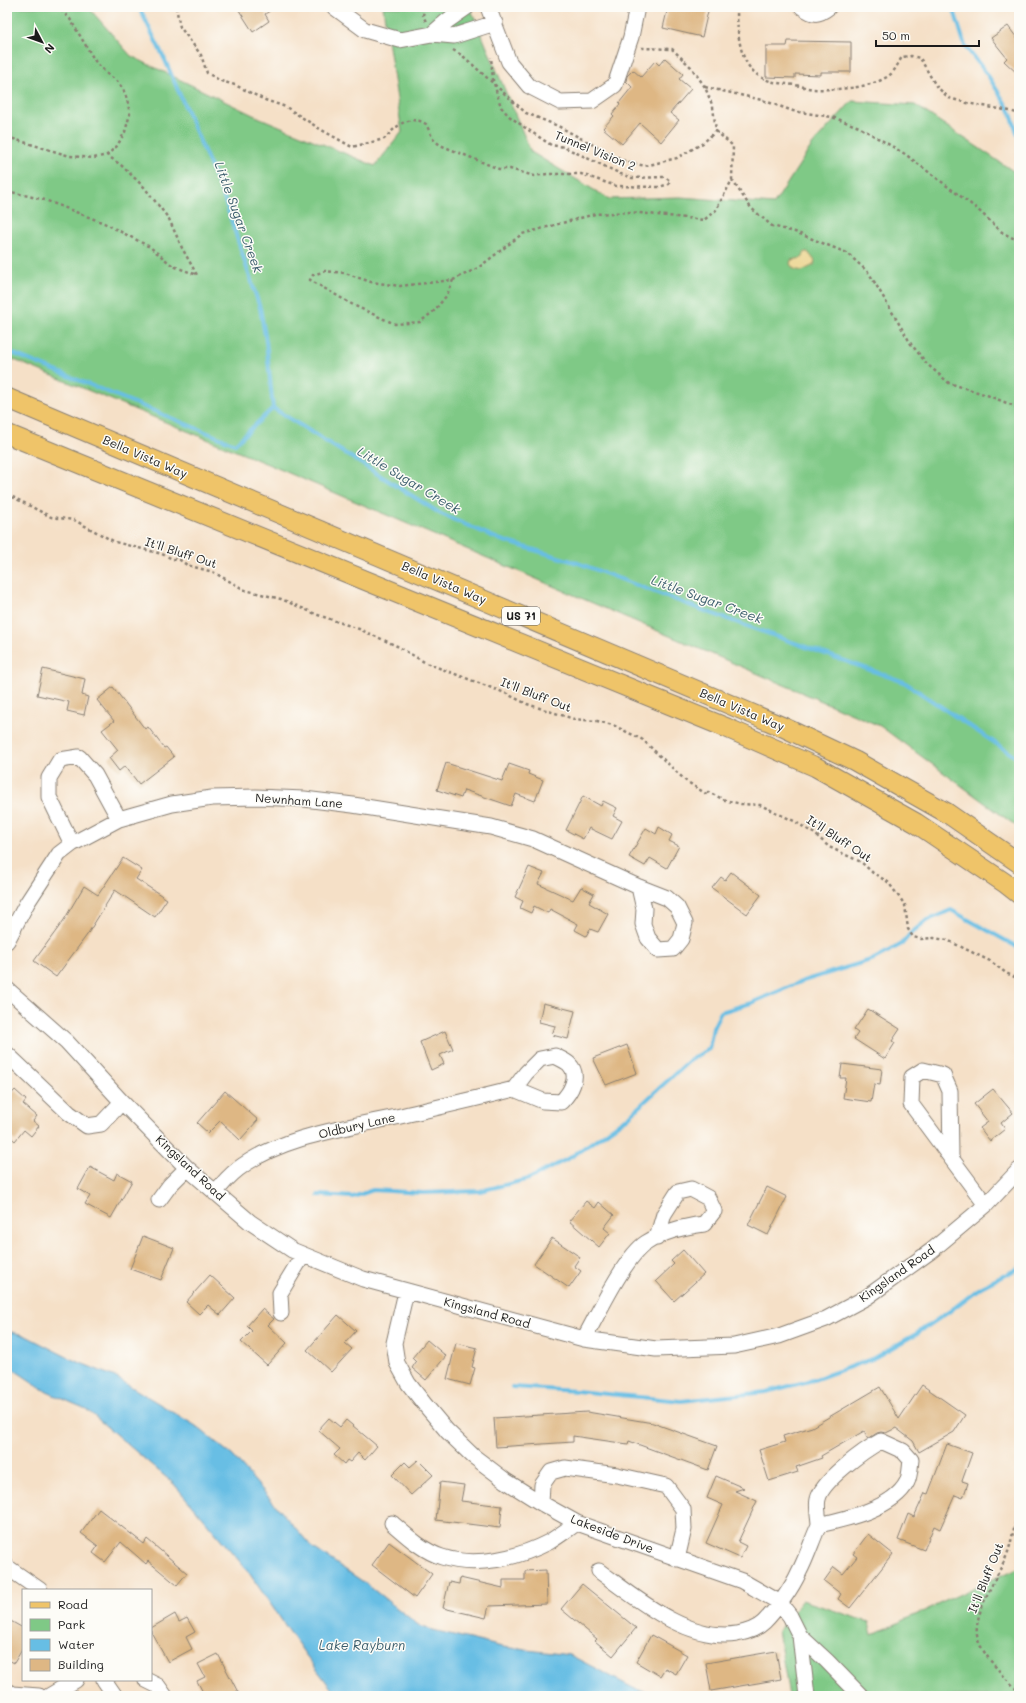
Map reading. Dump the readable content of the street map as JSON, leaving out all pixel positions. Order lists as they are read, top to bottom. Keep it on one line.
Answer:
{"streets":{"main road":["Bella Vista Way","US 71"],"street":["Newnham Lane","Oldbury Lane","Kingsland Road","Lakeside Drive"],"path":["Tunnel Vision 2","It'll Bluff Out"]},"crossings":[["Oldbury Lane","Kingsland Road"],["Kingsland Road","Lakeside Drive"]],"water":["Little Sugar Creek","Lake Rayburn"],"legend":["Road","Park","Water","Building"],"scale_bar":"50 m","north":"bottom right"}
